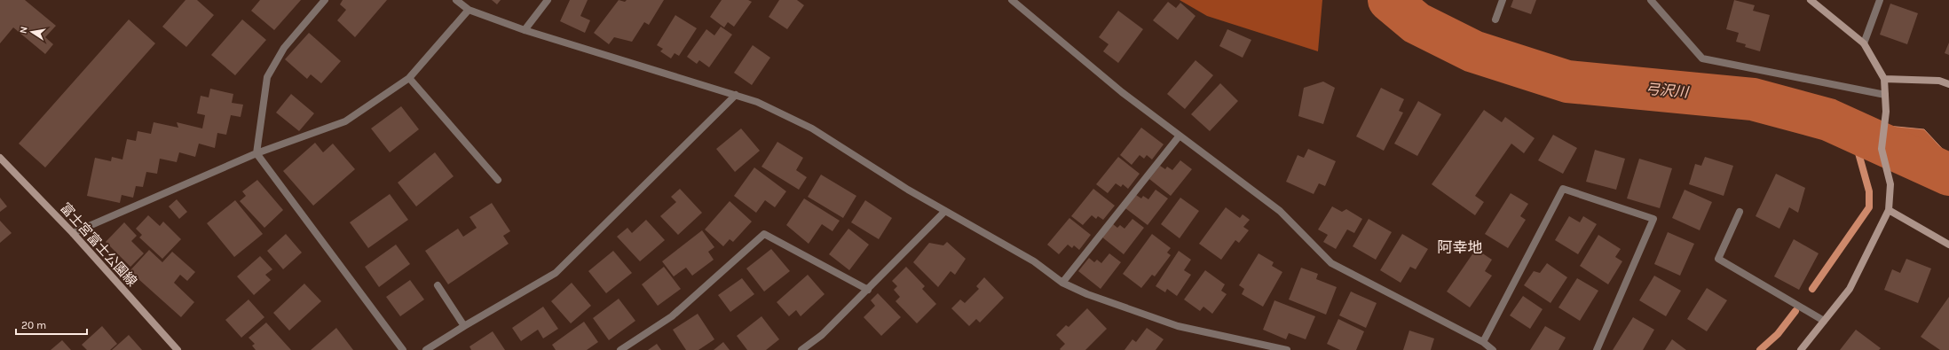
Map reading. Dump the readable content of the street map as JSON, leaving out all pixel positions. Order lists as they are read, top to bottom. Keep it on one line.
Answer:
{"streets":{"street":["富士宮富士公園線"]},"districts":["阿幸地"],"water":["弓沢川"],"scale_bar":"20 m","north":"left"}
